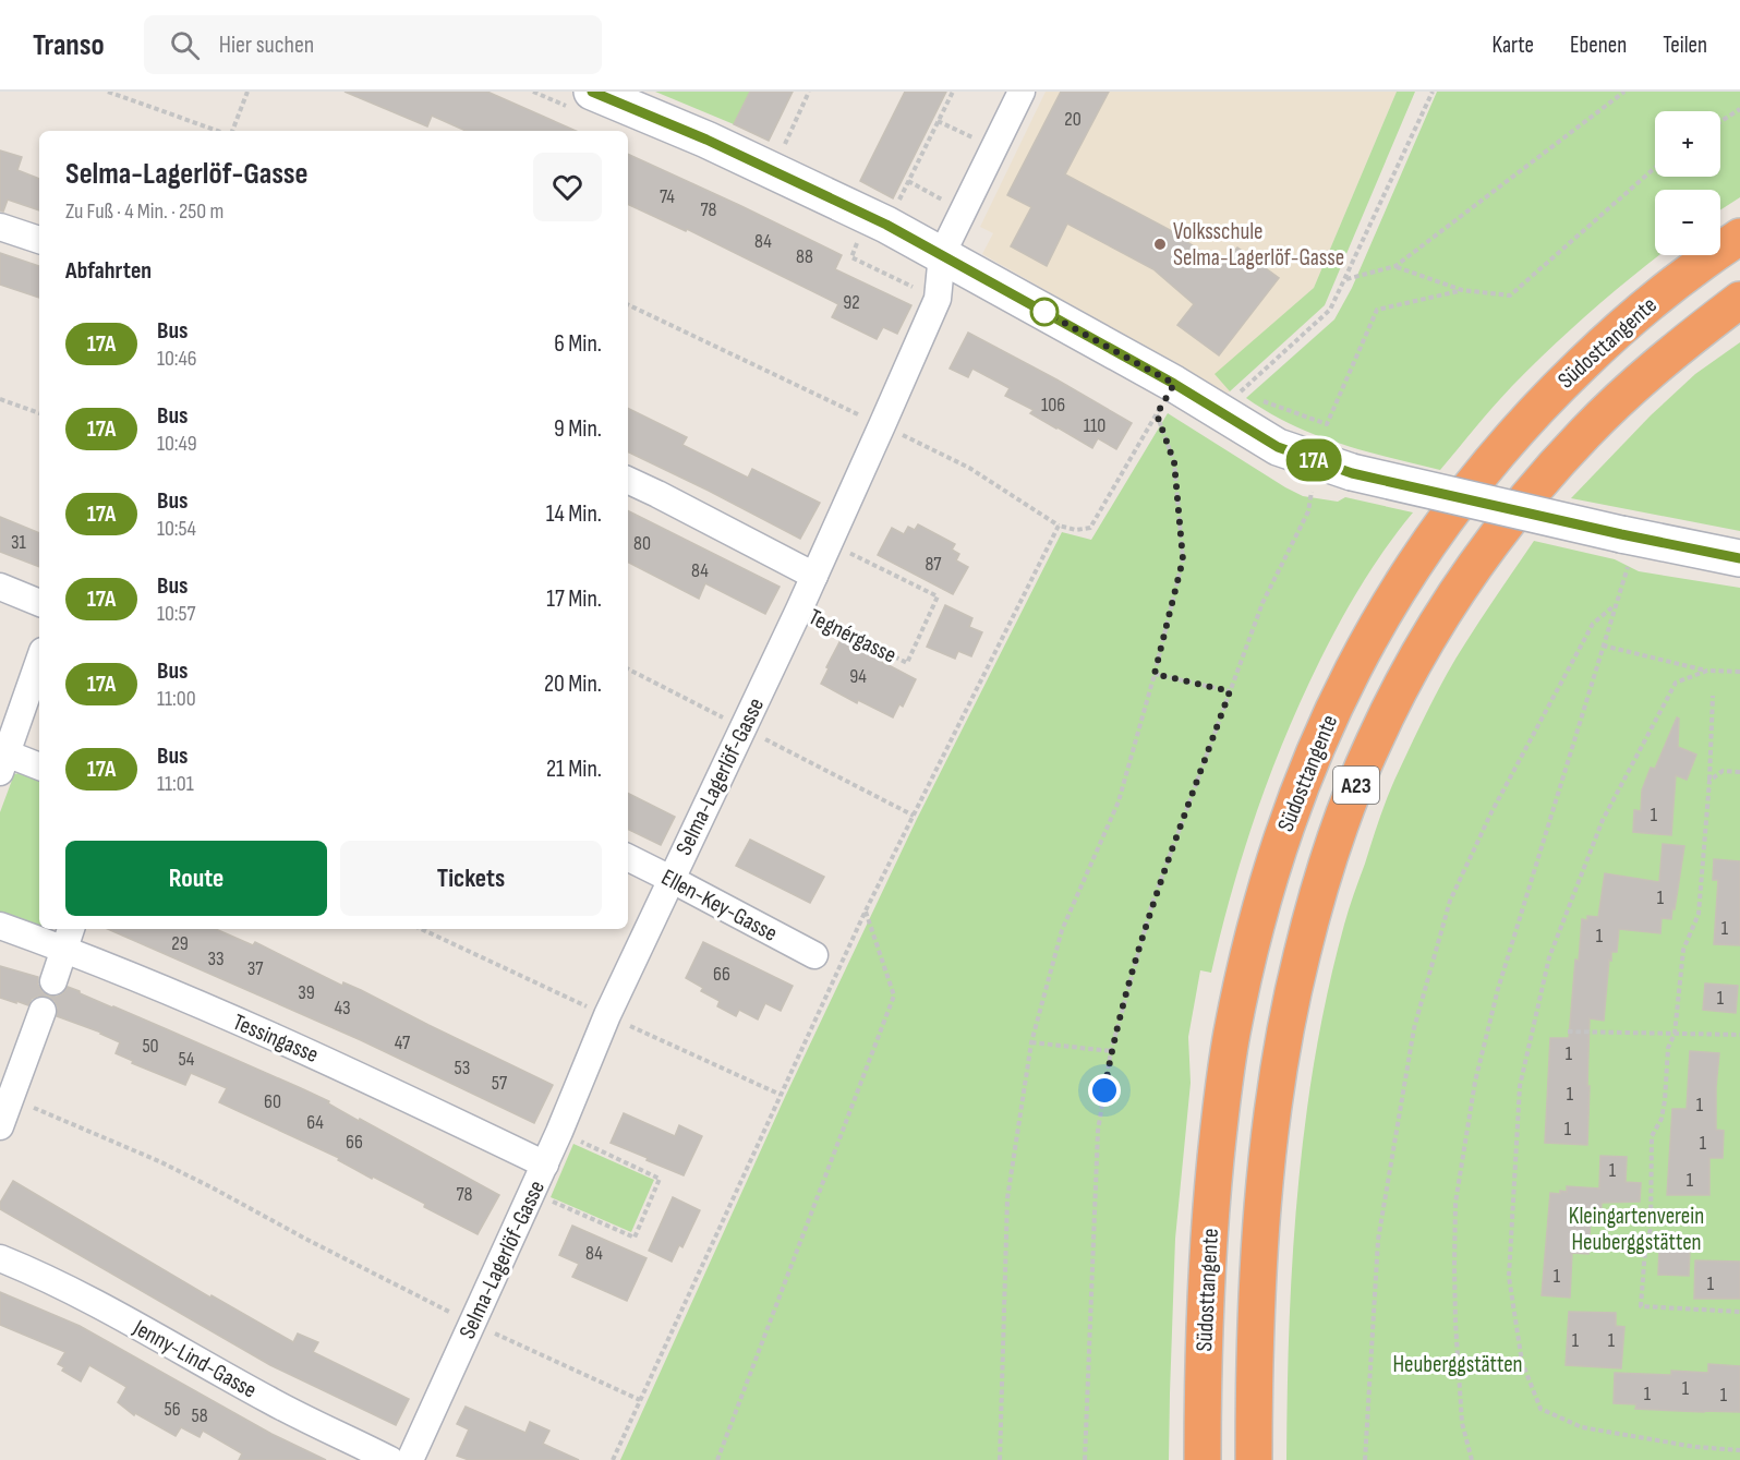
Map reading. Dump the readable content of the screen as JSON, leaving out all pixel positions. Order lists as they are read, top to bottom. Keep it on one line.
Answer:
{"streets":{"highway":["Südosttangente","A23"],"street":["Tegnérgasse","Selma-Lagerlöf-Gasse","Ellen-Key-Gasse","Tessingasse","Jenny-Lind-Gasse"]},"crossings":[["Tegnérgasse","Selma-Lagerlöf-Gasse"],["Selma-Lagerlöf-Gasse","Ellen-Key-Gasse"],["Selma-Lagerlöf-Gasse","Tessingasse"]],"parks":["Kleingartenverein Heuberggstätten","Heuberggstätten"],"places":["Volksschule Selma-Lagerlöf-Gasse"],"lines":["bus line 17A"],"house_numbers":["20","74","78","84","88","92","106","110","31","80","87","84","94","1","1","1","1","29","33","37","66","39","1","43","47","50","1","54","53","57","1","60","1","64","1","66","1","1","1","78","84","1","1","1","1","1","1","1","56","58"],"page":{"header":"Transo","search":"Hier suchen","nav":["Karte","Ebenen","Teilen"],"on_map":"17A","map_buttons":["+","−"],"heading":[["Selma-Lagerlöf-Gasse","Zu Fuß · 4 Min. · 250 m"],"Abfahrten"],"list":[{"mark":"17A","name":"Bus","note":"10:46","value":"6 Min."},{"mark":"17A","name":"Bus","note":"10:49","value":"9 Min."},{"mark":"17A","name":"Bus","note":"10:54","value":"14 Min."},{"mark":"17A","name":"Bus","note":"10:57","value":"17 Min."},{"mark":"17A","name":"Bus","note":"11:00","value":"20 Min."},{"mark":"17A","name":"Bus","note":"11:01","value":"21 Min."}],"buttons":["Route","Tickets"]}}
